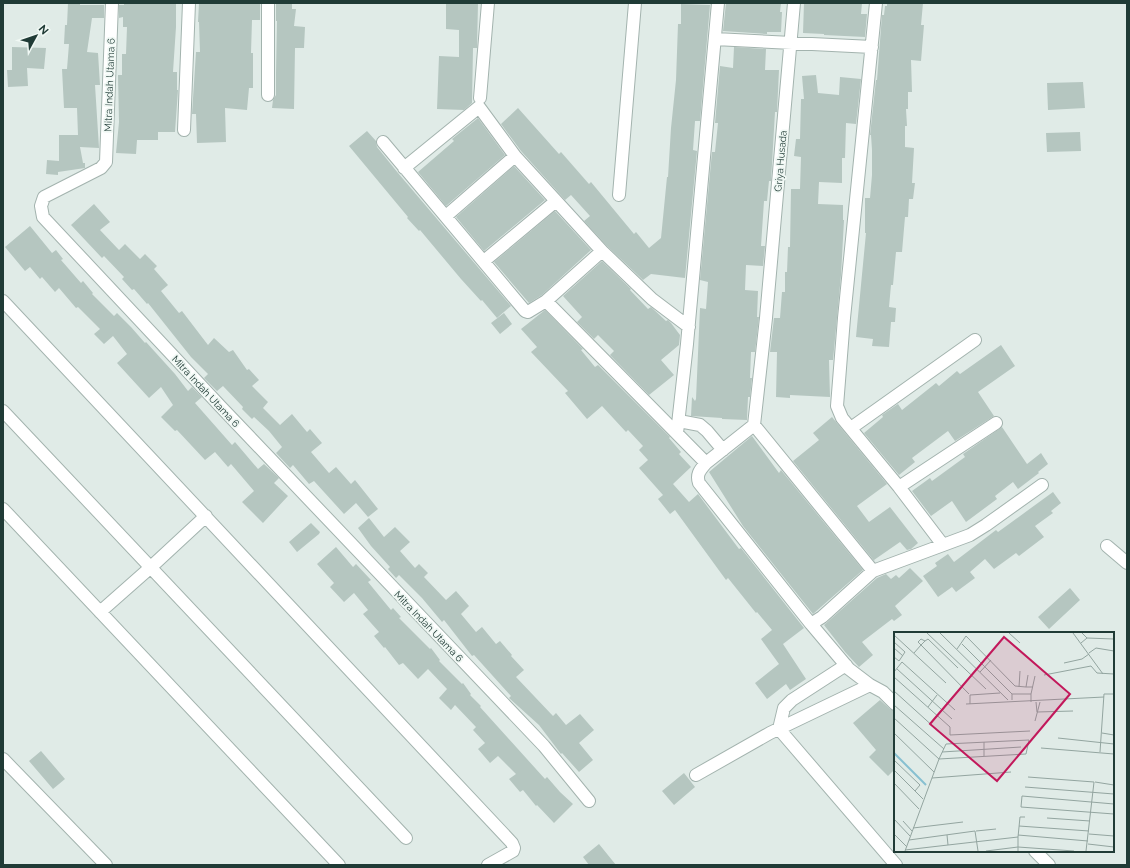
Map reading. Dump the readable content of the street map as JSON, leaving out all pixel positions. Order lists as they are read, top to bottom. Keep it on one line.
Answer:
{"streets":{"street":["Mitra Indah Utama 6","Griya Husada"]},"north":"top right"}
